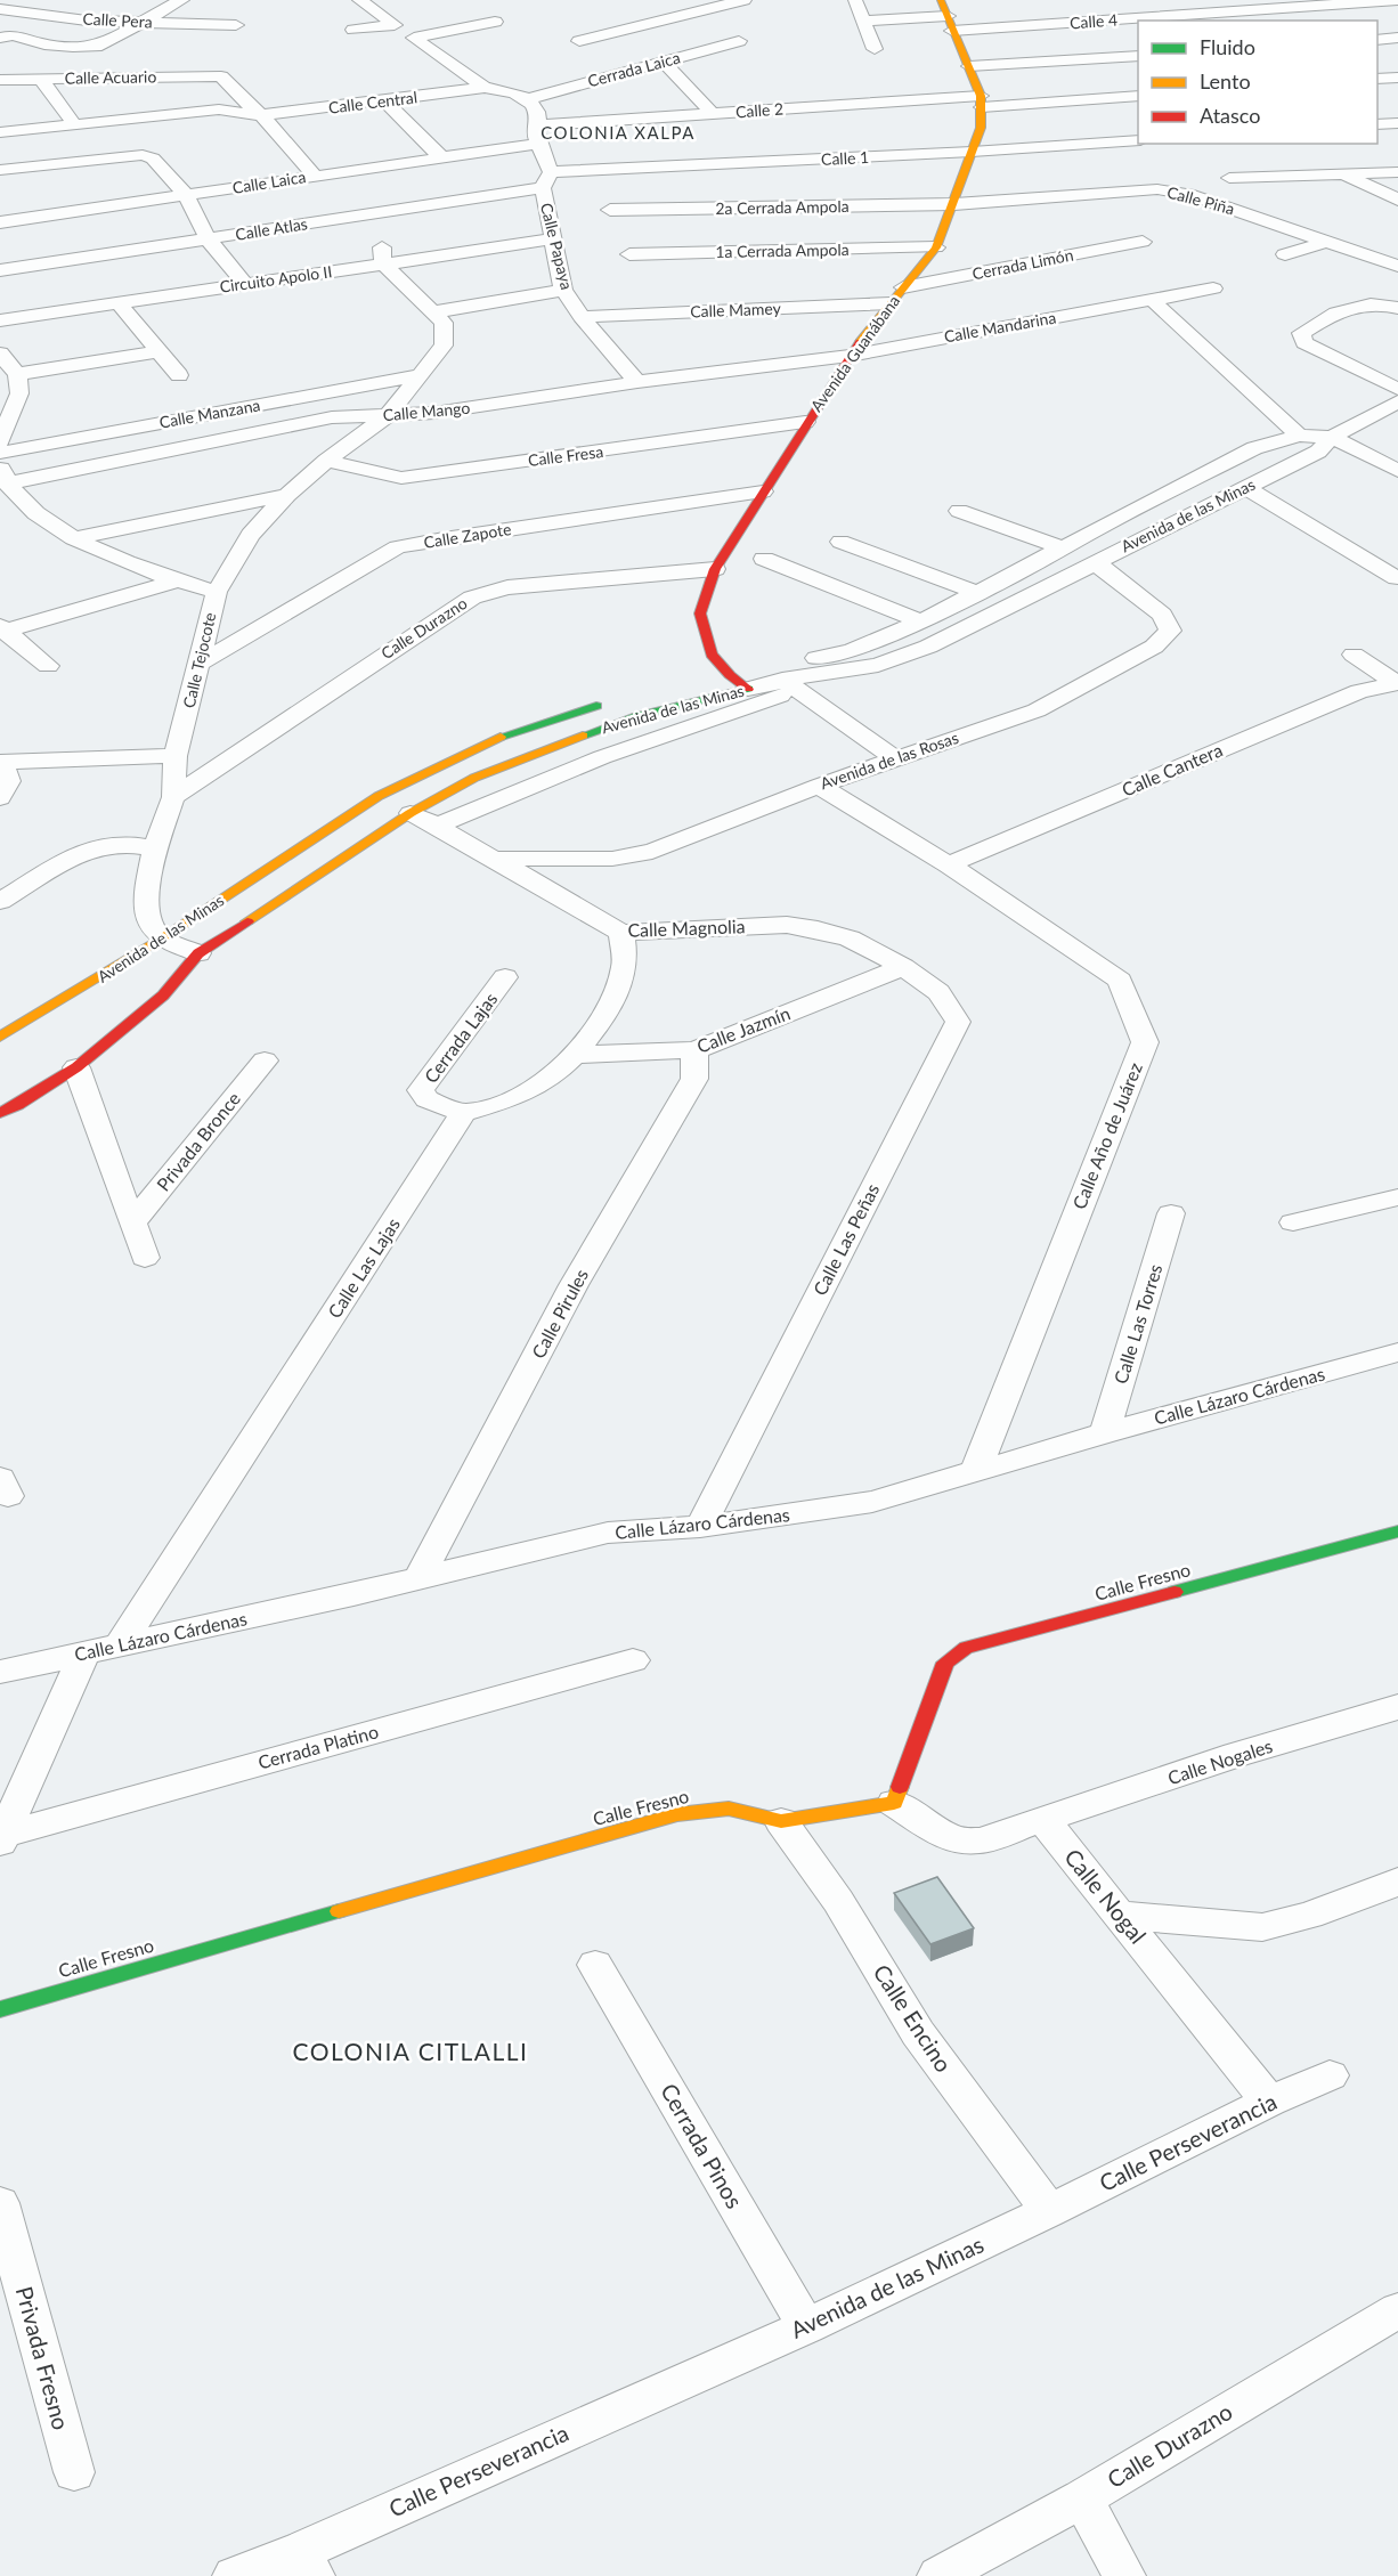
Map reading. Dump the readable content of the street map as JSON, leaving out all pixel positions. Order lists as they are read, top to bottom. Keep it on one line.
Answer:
{"streets":{"street":["Calle Pera","Calle 4","Cerrada Laica","Calle Acuario","Calle Central","Calle 2","Calle 1","Calle Laica","Calle Piña","2a Cerrada Ampola","Calle Atlas","Calle Papaya","1a Cerrada Ampola","Cerrada Limón","Circuito Apolo II","Calle Mamey","Calle Mandarina","Avenida Guanábana","Calle Mango","Calle Manzana","Calle Fresa","Avenida de las Minas","Calle Zapote","Calle Durazno","Calle Tejocote","Avenida de las Rosas","Calle Cantera","Calle Magnolia","Calle Jazmín","Cerrada Lajas","Calle Año de Juárez","Privada Bronce","Calle Las Peñas","Calle Las Lajas","Calle Pirules","Calle Las Torres","Calle Lázaro Cárdenas","Calle Fresno","Cerrada Platino","Calle Nogales","Calle Nogal","Calle Encino","Calle Perseverancia","Cerrada Pinos","Privada Fresno"]},"crossings":[["Cerrada Laica","Calle Papaya"],["Calle Acuario","Calle Central"],["Calle 2","Calle Laica"],["Calle 2","Calle Papaya"],["Calle 2","Avenida Guanábana"],["Calle 1","Calle Atlas"],["Calle 1","Calle Papaya"],["Calle 1","Avenida Guanábana"],["Calle Laica","Calle Papaya"],["Calle Piña","2a Cerrada Ampola"],["Calle Piña","Avenida Guanábana"],["2a Cerrada Ampola","Avenida Guanábana"],["Calle Atlas","Calle Papaya"],["Calle Papaya","Circuito Apolo II"],["Calle Papaya","Calle Mamey"],["Calle Papaya","Calle Mango"],["1a Cerrada Ampola","Avenida Guanábana"],["Cerrada Limón","Avenida Guanábana"],["Calle Mamey","Avenida Guanábana"],["Calle Mandarina","Avenida Guanábana"],["Calle Mandarina","Calle Mango"],["Avenida Guanábana","Calle Mango"],["Avenida Guanábana","Calle Fresa"],["Avenida Guanábana","Avenida de las Minas"],["Avenida Guanábana","Calle Zapote"],["Avenida Guanábana","Calle Durazno"],["Calle Mango","Calle Tejocote"],["Avenida de las Minas","Calle Tejocote"],["Avenida de las Minas","Avenida de las Rosas"],["Avenida de las Minas","Calle Magnolia"],["Avenida de las Minas","Calle Encino"],["Avenida de las Minas","Calle Perseverancia"],["Avenida de las Minas","Cerrada Pinos"],["Calle Zapote","Calle Tejocote"],["Calle Durazno","Calle Tejocote"],["Avenida de las Rosas","Calle Magnolia"],["Avenida de las Rosas","Calle Año de Juárez"],["Calle Cantera","Calle Año de Juárez"],["Calle Magnolia","Calle Jazmín"],["Calle Magnolia","Calle Las Peñas"],["Calle Jazmín","Calle Las Peñas"],["Calle Jazmín","Calle Pirules"],["Cerrada Lajas","Calle Las Lajas"],["Calle Año de Juárez","Calle Lázaro Cárdenas"],["Calle Las Peñas","Calle Lázaro Cárdenas"],["Calle Las Lajas","Calle Lázaro Cárdenas"],["Calle Pirules","Calle Lázaro Cárdenas"],["Calle Las Torres","Calle Lázaro Cárdenas"],["Calle Fresno","Calle Encino"],["Calle Nogales","Calle Nogal"],["Calle Nogal","Calle Perseverancia"],["Calle Encino","Calle Perseverancia"]],"districts":["COLONIA XALPA","COLONIA CITLALLI"],"legend":["Fluido","Lento","Atasco"]}
